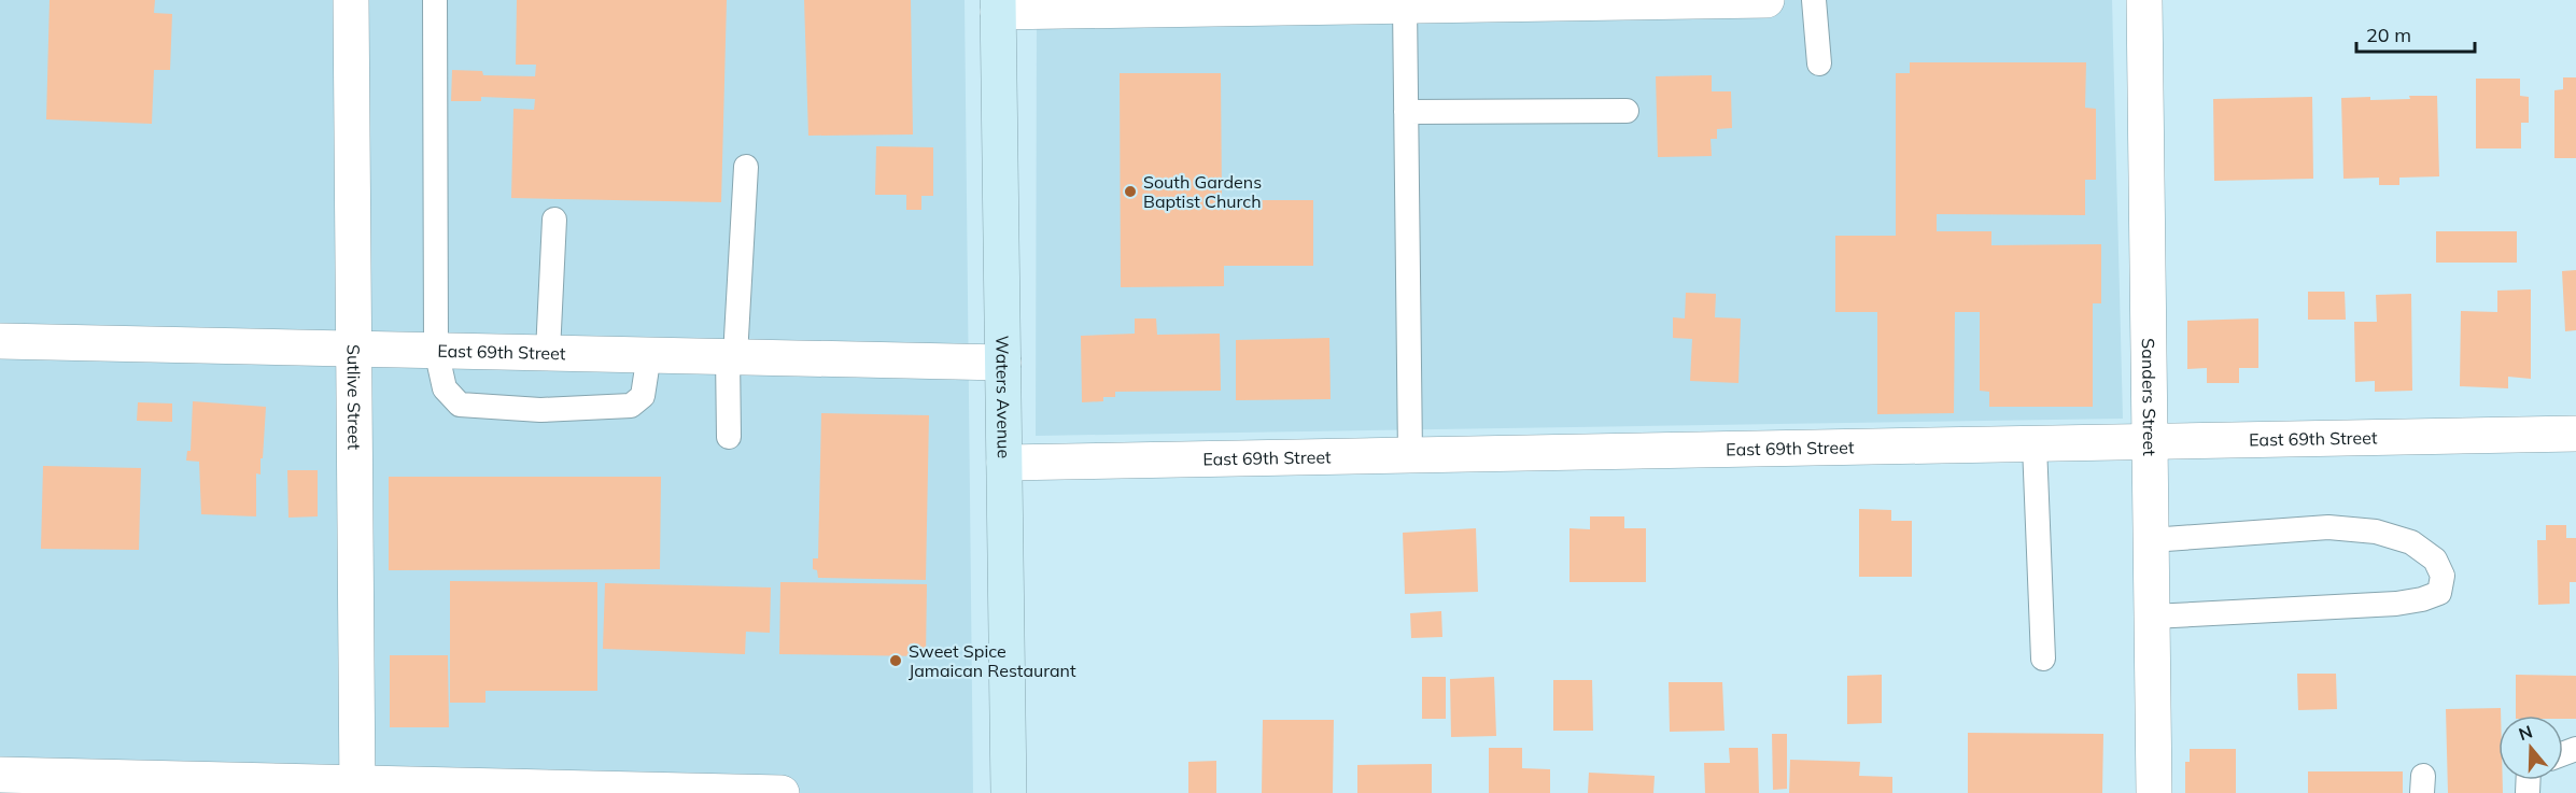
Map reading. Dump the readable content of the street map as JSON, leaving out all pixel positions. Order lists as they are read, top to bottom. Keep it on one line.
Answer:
{"streets":{"main road":["Waters Avenue"],"street":["East 69th Street","Sutlive Street","Sanders Street"]},"crossings":[["East 69th Street","Sutlive Street"],["East 69th Street","Waters Avenue"],["East 69th Street","Sanders Street"]],"places":["South Gardens Baptist Church","Sweet Spice Jamaican Restaurant"],"scale_bar":"20 m","north":"top"}
